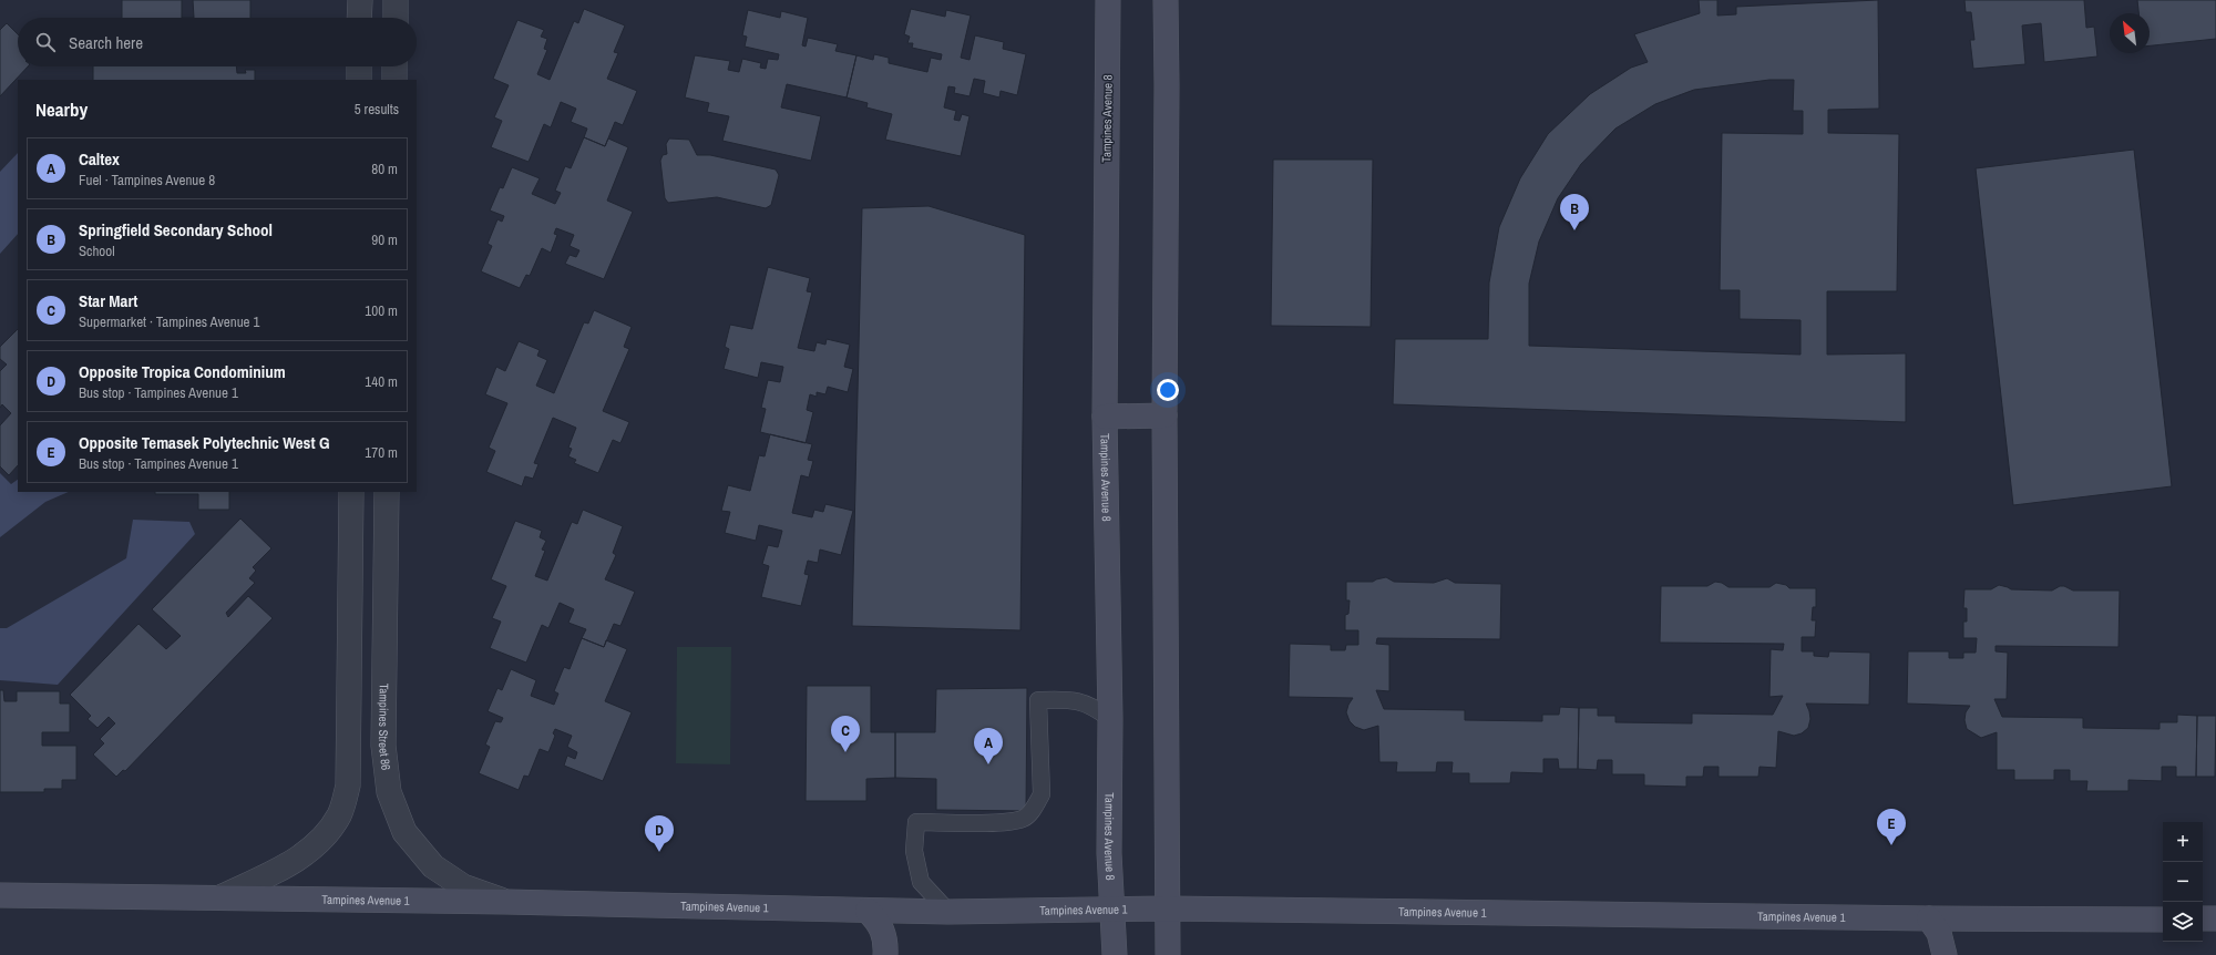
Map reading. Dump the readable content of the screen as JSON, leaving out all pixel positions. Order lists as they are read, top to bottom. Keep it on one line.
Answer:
{"streets":{"main road":["Tampines Avenue 8","Tampines Avenue 1"],"street":["Tampines Street 86"]},"crossings":[["Tampines Avenue 8","Tampines Avenue 1"],["Tampines Street 86","Tampines Avenue 1"]],"north":"top left","page":{"search":"Search here","heading":["Nearby","5 results"],"list":[{"mark":"A","name":"Caltex","note":"Fuel · Tampines Avenue 8","value":"80 m"},{"mark":"B","name":"Springfield Secondary School","note":"School","value":"90 m"},{"mark":"C","name":"Star Mart","note":"Supermarket · Tampines Avenue 1","value":"100 m"},{"mark":"D","name":"Opposite Tropica Condominium","note":"Bus stop · Tampines Avenue 1","value":"140 m"},{"mark":"E","name":"Opposite Temasek Polytechnic West G","note":"Bus stop · Tampines Avenue 1","value":"170 m"}],"pins":["B","C","A","E","D"],"map_buttons":["+","−"]}}
